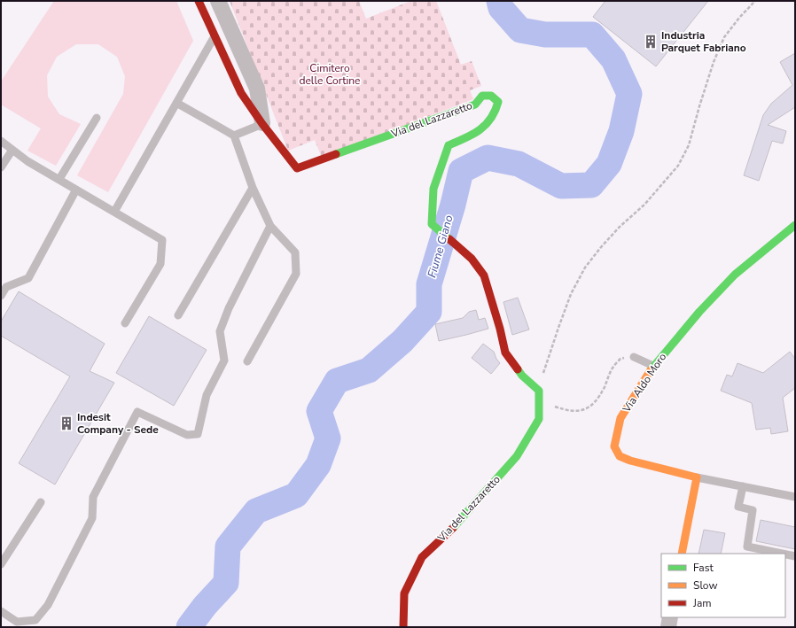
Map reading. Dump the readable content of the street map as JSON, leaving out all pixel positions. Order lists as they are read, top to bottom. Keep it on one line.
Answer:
{"streets":{"street":["Via del Lazzaretto","Via Aldo Moro"]},"water":["Fiume Giano"],"parks":["Cimitero delle Cortine"],"places":{"building":["Industria Parquet Fabriano","Indesit Company - Sede"]},"legend":["Fast","Slow","Jam"]}
